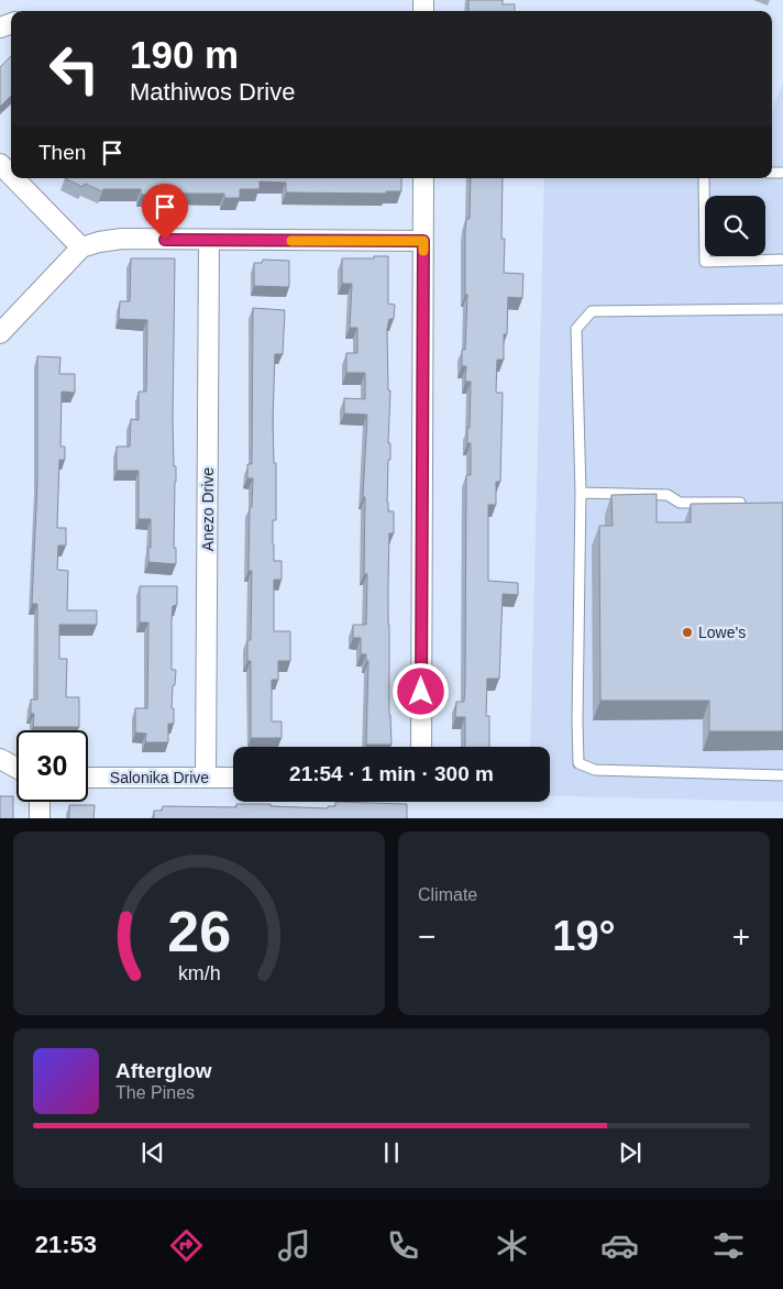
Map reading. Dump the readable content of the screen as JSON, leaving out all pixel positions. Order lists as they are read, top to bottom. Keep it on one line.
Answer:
{"streets":{"street":["Anezo Drive","Salonika Drive"]},"crossings":[["Anezo Drive","Salonika Drive"]],"places":["Lowe's"],"page":{"turn":["190 m","Mathiwos Drive"],"then":"Then","limit":"30","trip":"21:54 · 1 min · 300 m","tile":"Climate","heat":["−","19°","+"],"song":["Afterglow","The Pines"],"tabs":"21:53","gauge":["26","km/h"]}}
